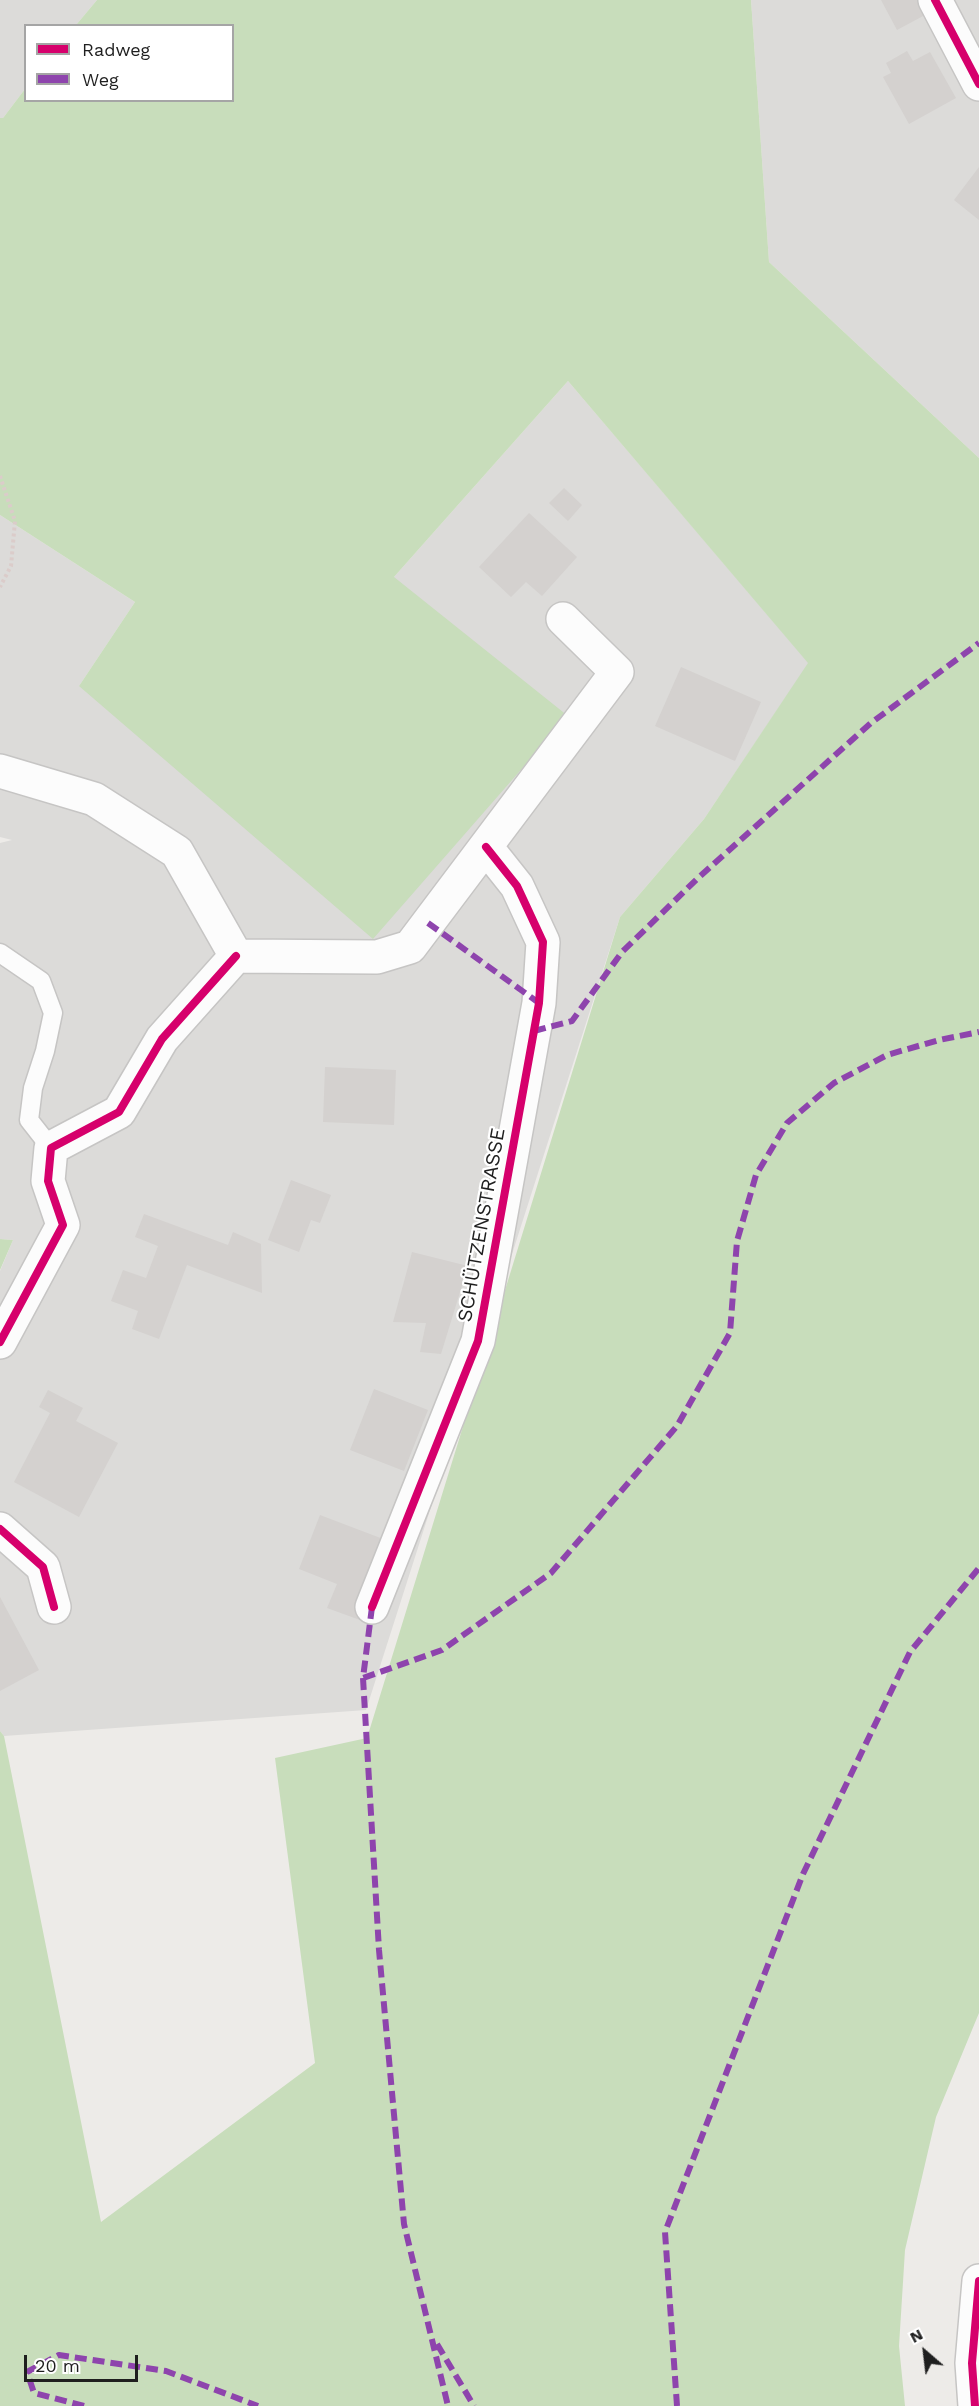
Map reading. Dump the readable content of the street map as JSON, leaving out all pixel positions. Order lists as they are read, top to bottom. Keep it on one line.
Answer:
{"streets":{"street":["SCHÜTZENSTRASSE"]},"legend":["Radweg","Weg"],"scale_bar":"20 m","north":"top left"}
